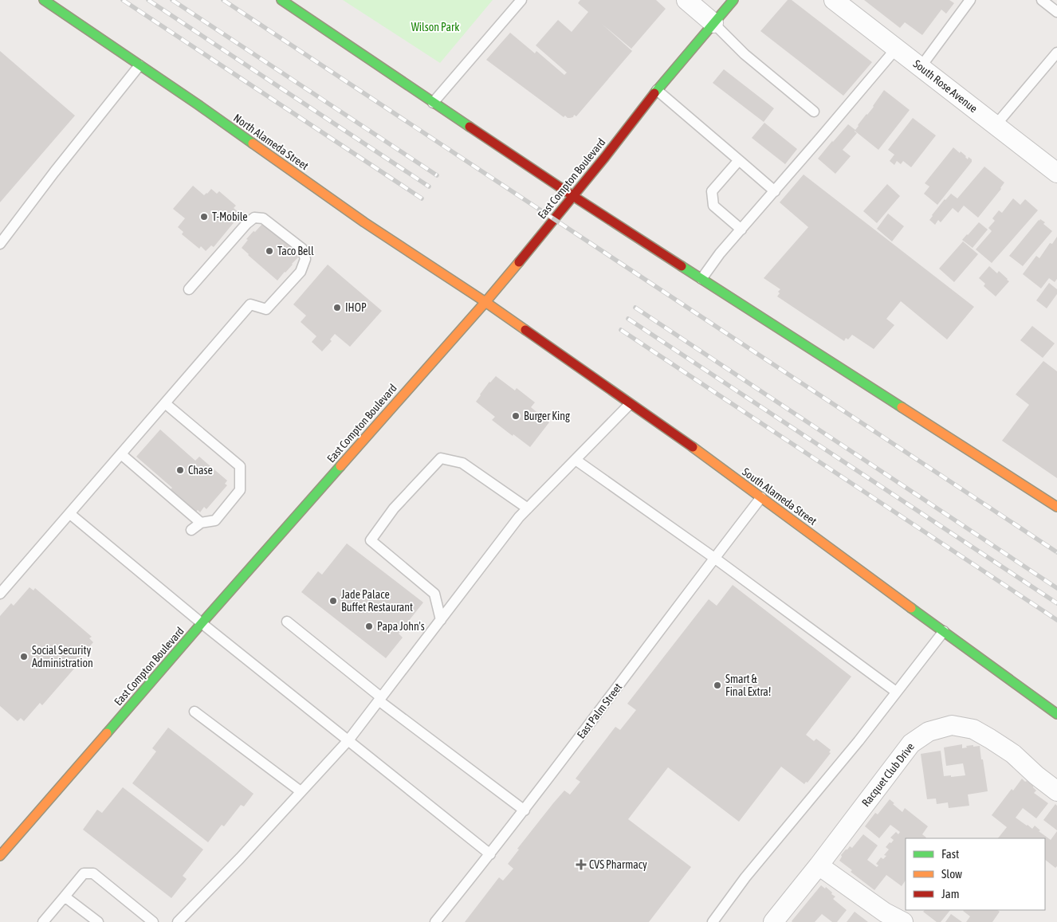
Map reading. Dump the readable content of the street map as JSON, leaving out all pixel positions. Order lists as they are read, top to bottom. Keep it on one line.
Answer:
{"streets":{"main road":["North Alameda Street","East Compton Boulevard","South Alameda Street"],"street":["South Rose Avenue","Racquet Club Drive"],"lane":["East Palm Street"]},"crossings":[["North Alameda Street","East Compton Boulevard"],["North Alameda Street","South Alameda Street"],["East Compton Boulevard","South Alameda Street"],["South Alameda Street","East Palm Street"]],"parks":["Wilson Park"],"places":{"other":["T-Mobile","Taco Bell","IHOP","Burger King","Chase","Jade Palace Buffet Restaurant","Papa John's","Social Security Administration","Smart & Final Extra!"],"health":["CVS Pharmacy"]},"legend":["Fast","Slow","Jam"]}
